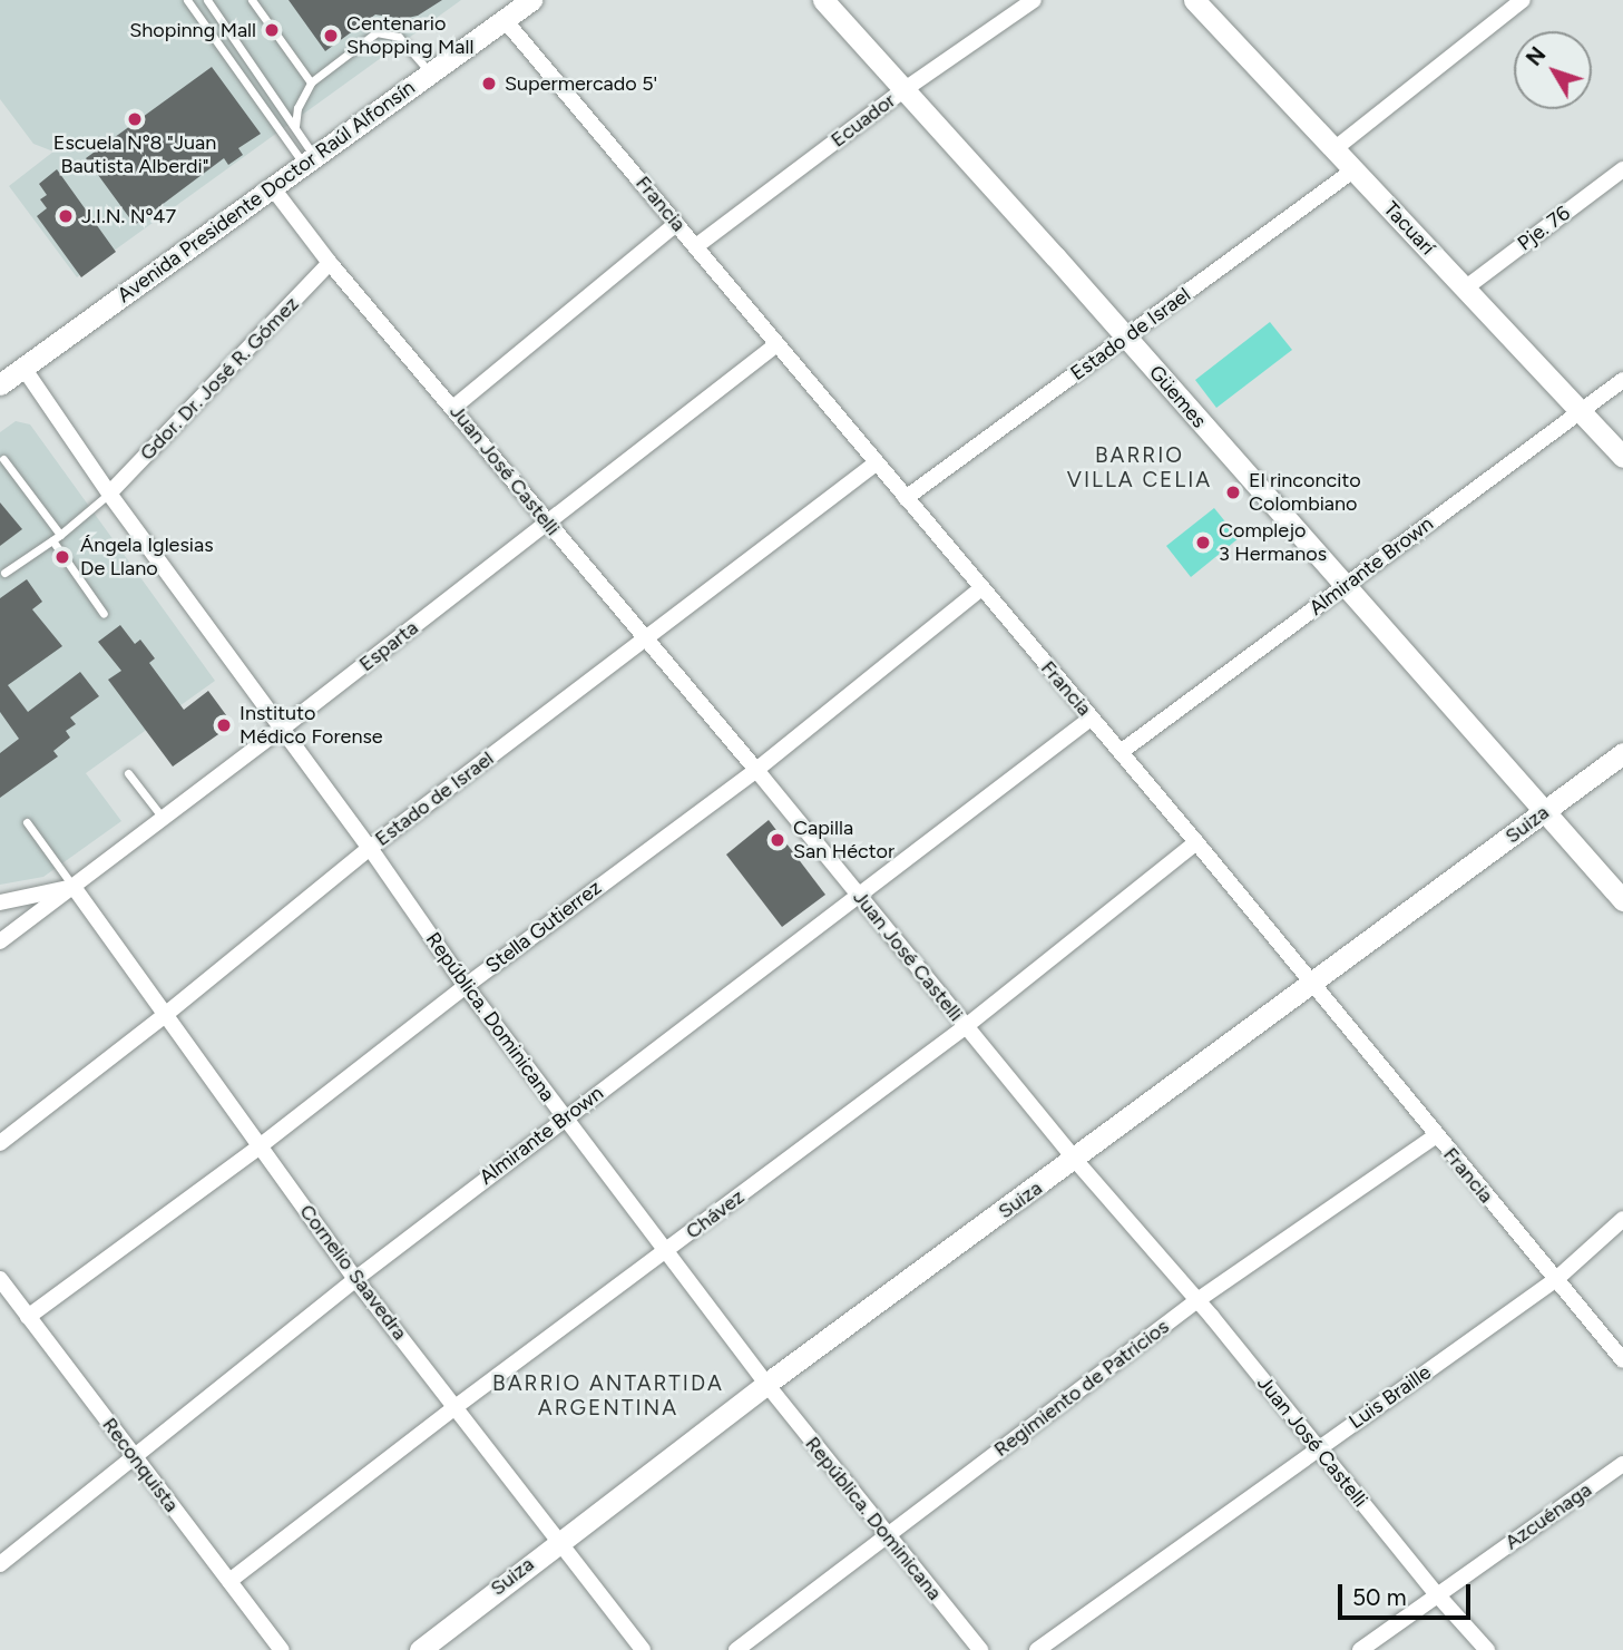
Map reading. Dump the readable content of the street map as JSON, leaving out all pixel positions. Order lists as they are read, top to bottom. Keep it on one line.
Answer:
{"streets":{"street":["Ecuador","Avenida Presidente Doctor Raúl Alfonsín","Francia","Tacuarí","Pje. 76","Estado de Israel","Gdor. Dr. José R. Gómez","Güemes","Juan José Castelli","Almirante Brown","Esparta","Suiza","Stella Gutierrez","República. Dominicana","Chávez","Cornelio Saavedra","Regimiento de Patricios","Luis Braille","Reconquista","Azcuénaga"]},"crossings":[["Ecuador","Francia"],["Ecuador","Güemes"],["Avenida Presidente Doctor Raúl Alfonsín","Francia"],["Avenida Presidente Doctor Raúl Alfonsín","Juan José Castelli"],["Avenida Presidente Doctor Raúl Alfonsín","República. Dominicana"],["Francia","Estado de Israel"],["Francia","Almirante Brown"],["Francia","Esparta"],["Francia","Suiza"],["Francia","Stella Gutierrez"],["Francia","Chávez"],["Francia","Regimiento de Patricios"],["Francia","Luis Braille"],["Tacuarí","Pje. 76"],["Tacuarí","Estado de Israel"],["Tacuarí","Almirante Brown"],["Estado de Israel","Güemes"],["Estado de Israel","Juan José Castelli"],["Estado de Israel","República. Dominicana"],["Estado de Israel","Cornelio Saavedra"],["Gdor. Dr. José R. Gómez","Juan José Castelli"],["Gdor. Dr. José R. Gómez","República. Dominicana"],["Güemes","Almirante Brown"],["Güemes","Suiza"],["Juan José Castelli","Almirante Brown"],["Juan José Castelli","Esparta"],["Juan José Castelli","Suiza"],["Juan José Castelli","Stella Gutierrez"],["Juan José Castelli","Chávez"],["Juan José Castelli","Regimiento de Patricios"],["Juan José Castelli","Luis Braille"],["Juan José Castelli","Azcuénaga"],["Almirante Brown","República. Dominicana"],["Almirante Brown","Cornelio Saavedra"],["Almirante Brown","Reconquista"],["Esparta","República. Dominicana"],["Esparta","Cornelio Saavedra"],["Suiza","República. Dominicana"],["Suiza","Cornelio Saavedra"],["Stella Gutierrez","República. Dominicana"],["Stella Gutierrez","Cornelio Saavedra"],["Stella Gutierrez","Reconquista"],["República. Dominicana","Chávez"],["República. Dominicana","Regimiento de Patricios"],["Chávez","Cornelio Saavedra"],["Chávez","Reconquista"]],"districts":["BARRIO VILLA CELIA","BARRIO ANTARTIDA ARGENTINA"],"places":["Shopinng Mall","Centenario Shopping Mall","Supermercado 5'","Escuela Nº8 \"Juan Bautista Alberdi\"","J.I.N. Nº47","El rinconcito Colombiano","Complejo 3 Hermanos","Ángela Iglesias De Llano","Instituto Médico Forense","Capilla San Héctor"],"scale_bar":"50 m","north":"top left"}
